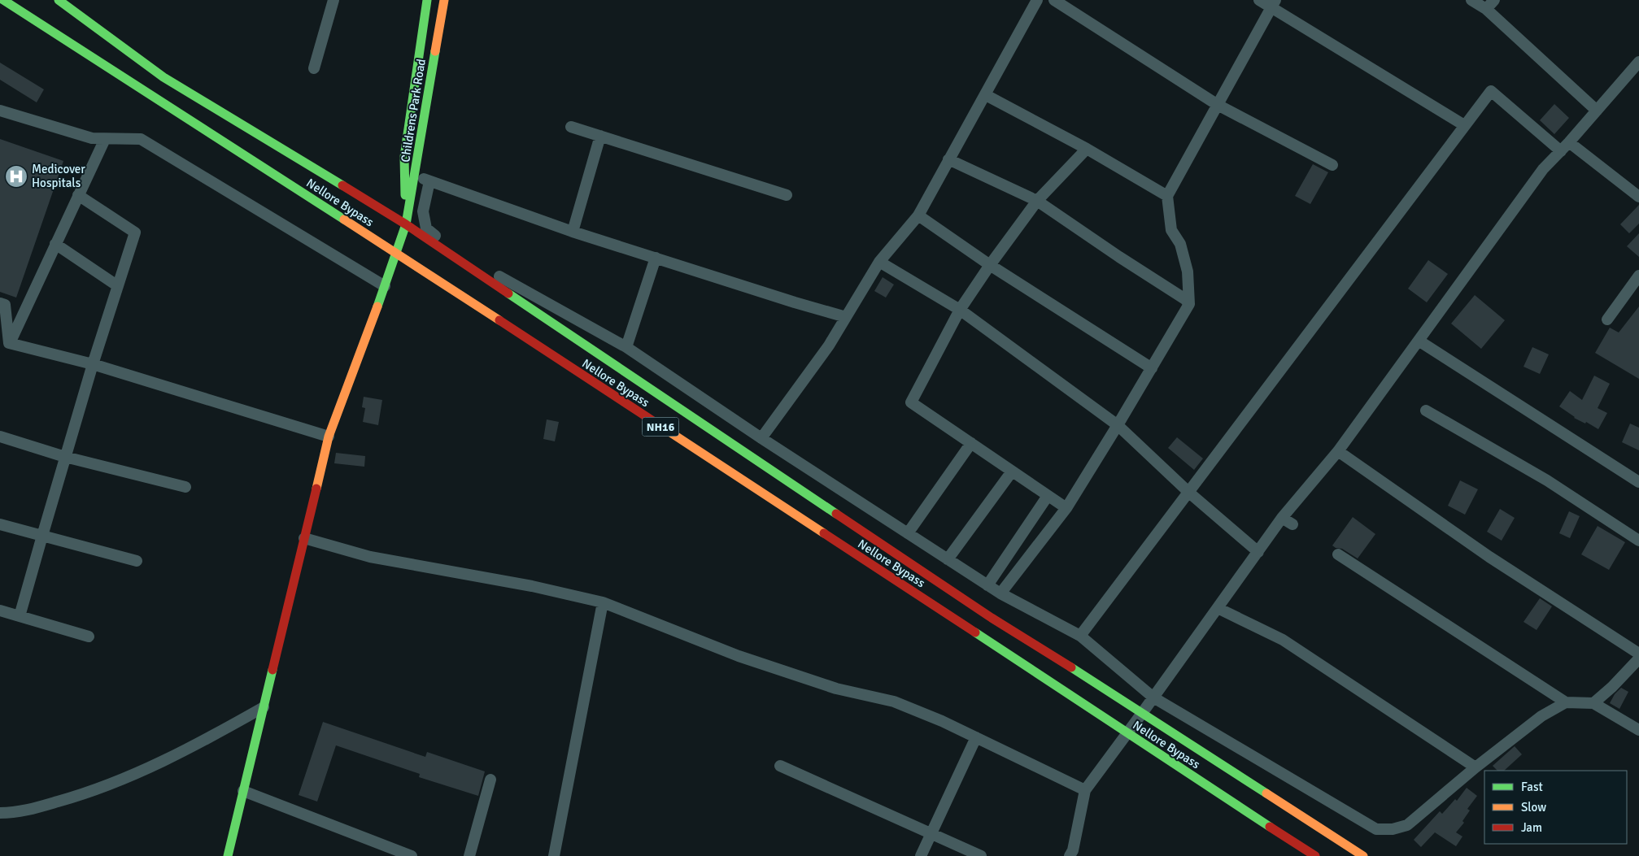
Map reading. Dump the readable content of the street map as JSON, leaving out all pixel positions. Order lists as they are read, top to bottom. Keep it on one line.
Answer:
{"streets":{"main road":["Childrens Park Road","Nellore Bypass","NH16"]},"crossings":[["Childrens Park Road","Nellore Bypass"]],"places":{"hospital":["Medicover Hospitals"]},"legend":["Fast","Slow","Jam"]}
